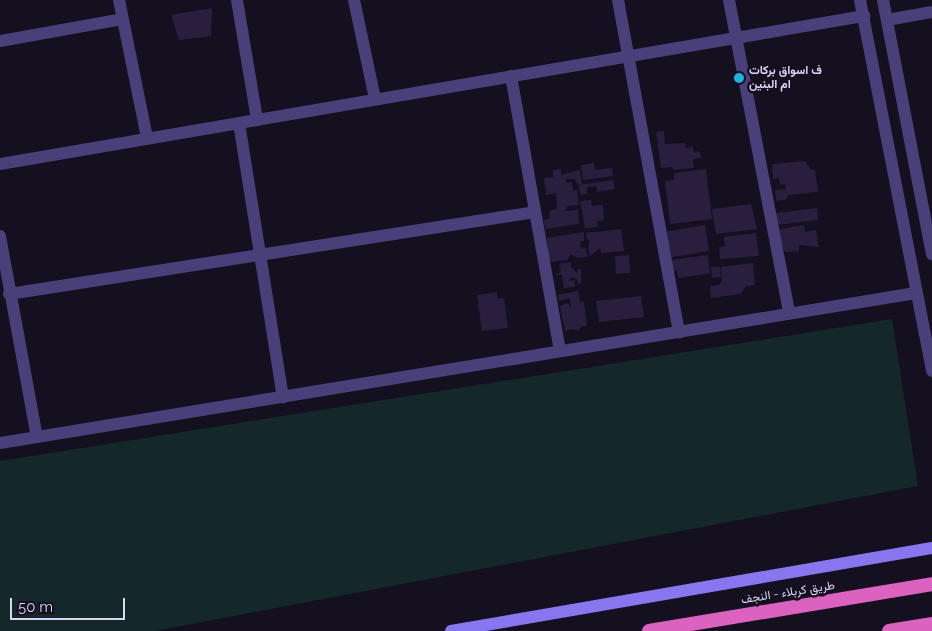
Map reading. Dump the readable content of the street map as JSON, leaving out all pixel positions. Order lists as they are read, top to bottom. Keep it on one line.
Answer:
{"streets":{"highway":["طريق کربلاء - النجف"]},"places":["ف اسواق بركات ام البنين"],"scale_bar":"50 m"}
